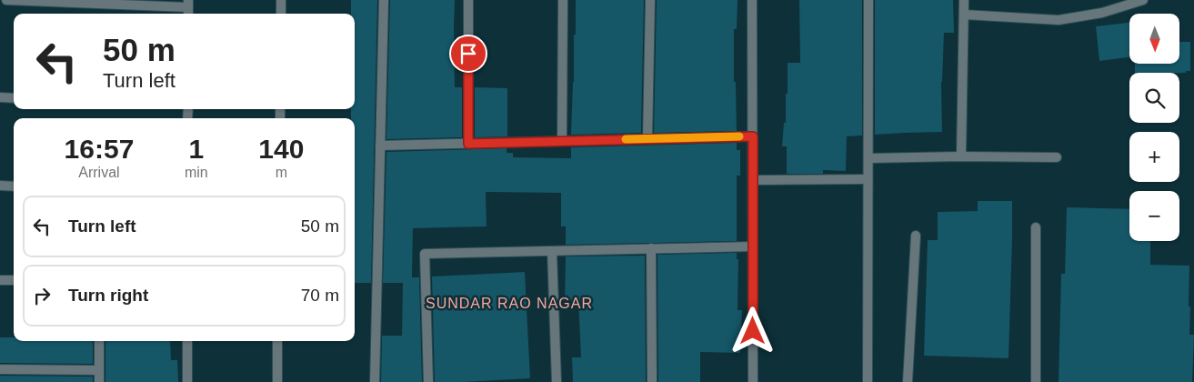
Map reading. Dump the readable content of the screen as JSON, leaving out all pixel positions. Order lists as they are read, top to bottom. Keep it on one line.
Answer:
{"districts":["SUNDAR RAO NAGAR"],"north":"bottom","page":{"map_buttons":["+","−"],"turn":["50 m","Turn left"],"eta":["16:57","Arrival","1","min","140","m"],"list":[{"name":"Turn left","value":"50 m"},{"name":"Turn right","value":"70 m"}]}}
